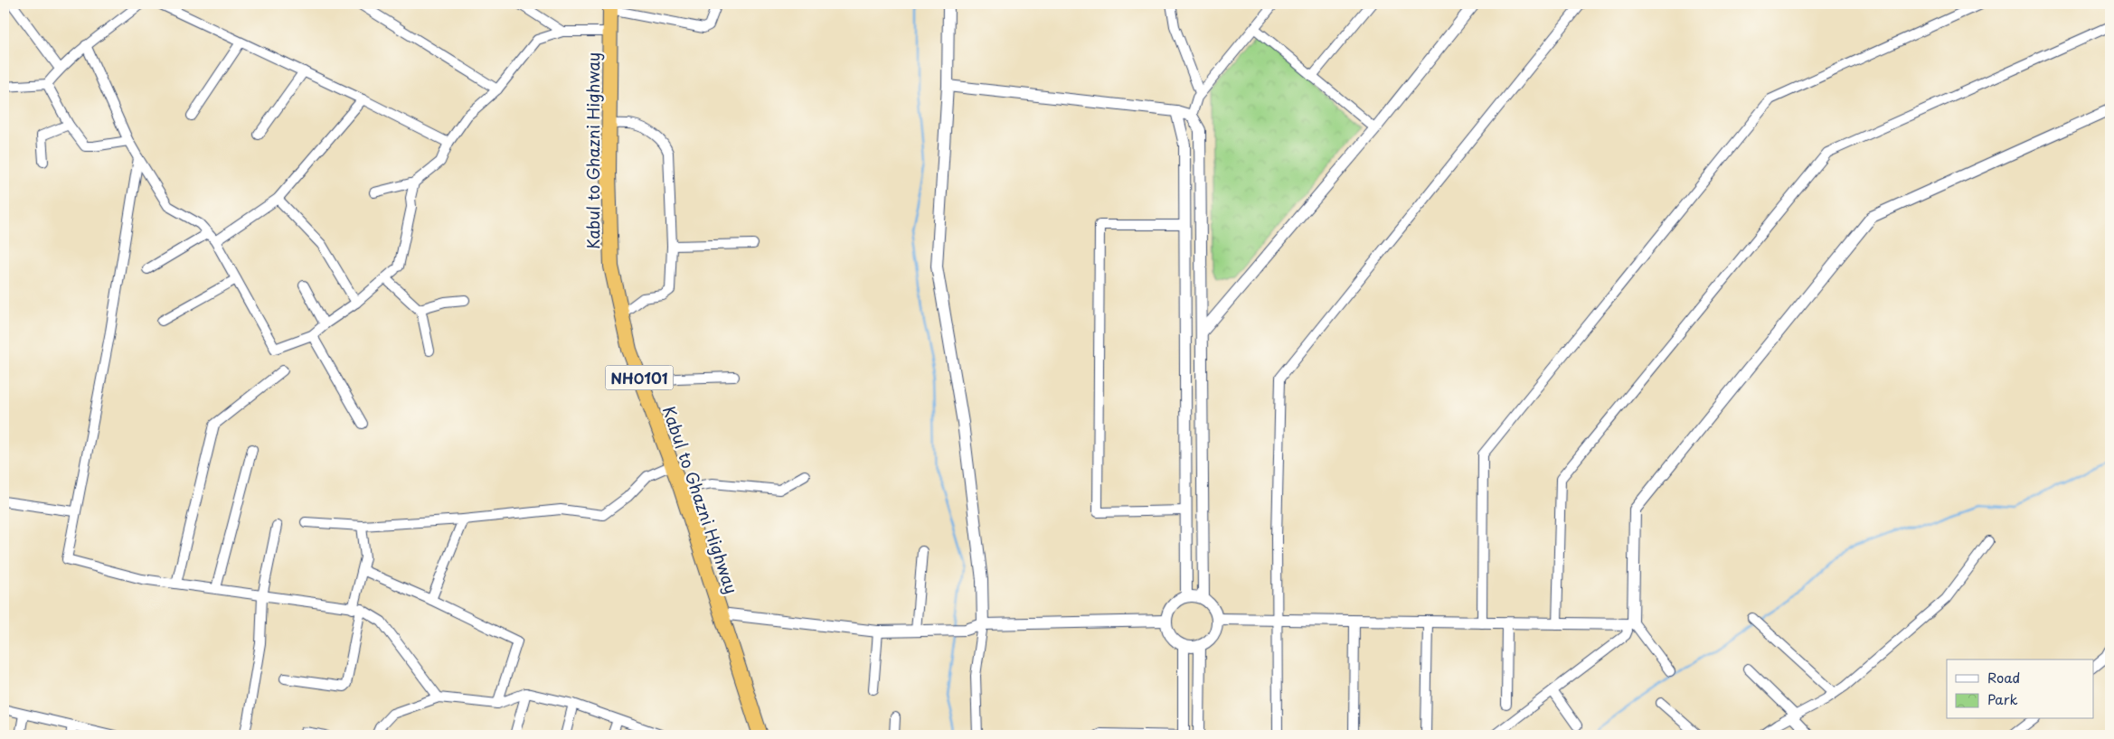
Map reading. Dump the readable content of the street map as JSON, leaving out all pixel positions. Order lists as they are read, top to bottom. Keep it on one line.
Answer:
{"streets":{"highway":["Kabul to Ghazni Highway","NH0101"]},"legend":["Road","Park"]}
